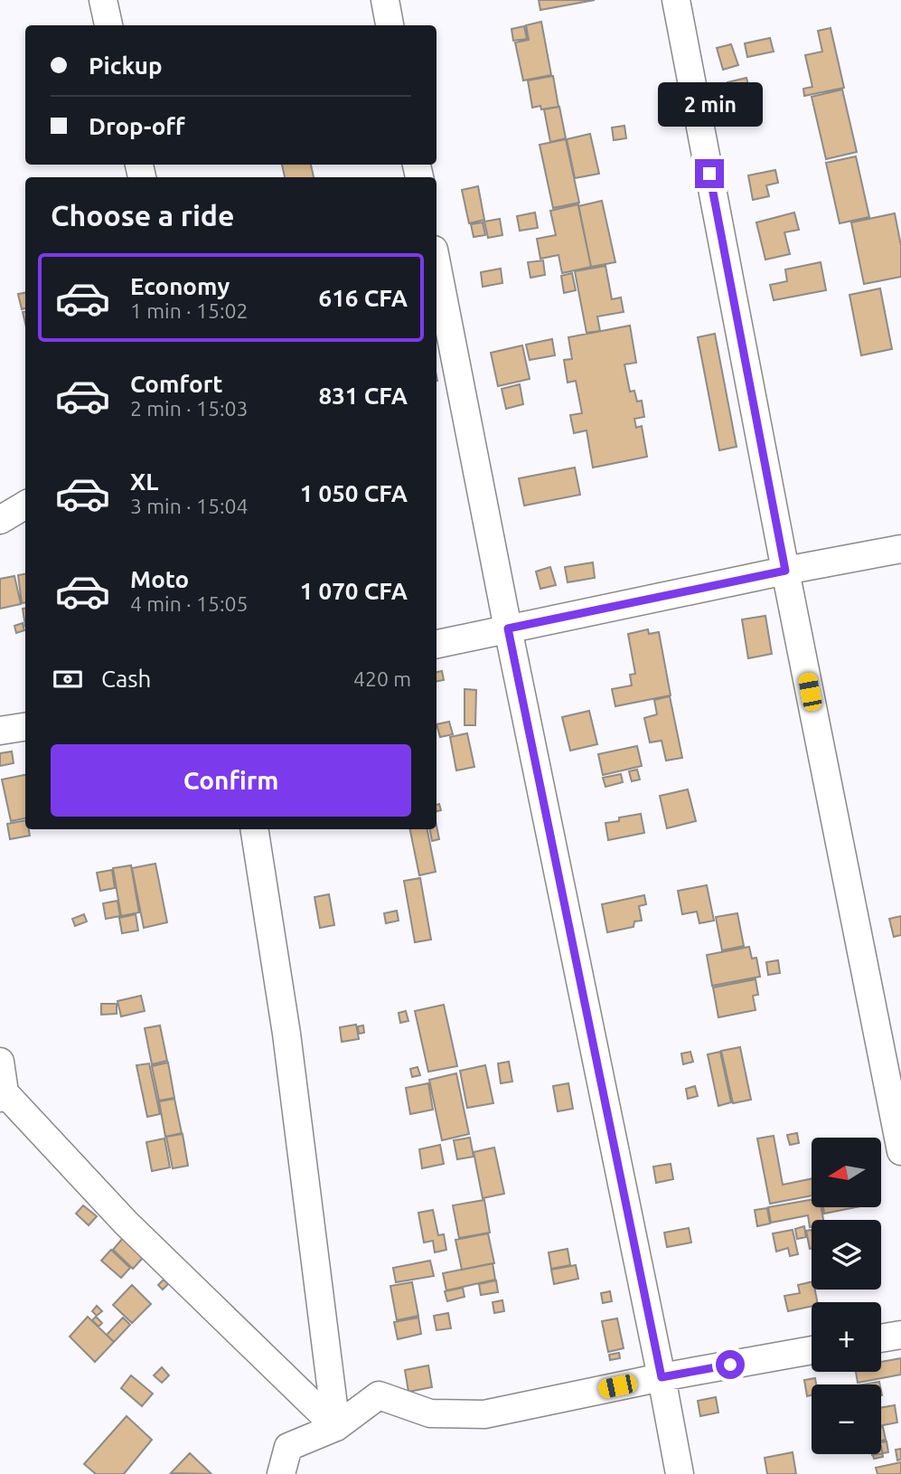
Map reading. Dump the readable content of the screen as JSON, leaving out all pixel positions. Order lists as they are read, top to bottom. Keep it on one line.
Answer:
{"north":"left","page":{"banner":["Pickup","Drop-off"],"bubble":"2 min","heading":"Choose a ride","list":[{"name":"Economy","note":"1 min · 15:02","value":"616 CFA"},{"name":"Comfort","note":"2 min · 15:03","value":"831 CFA"},{"name":"XL","note":"3 min · 15:04","value":"1 050 CFA"},{"name":"Moto","note":"4 min · 15:05","value":"1 070 CFA"}],"pay":["Cash","420 m"],"buttons":"Confirm","map_buttons":["+","−"]}}
